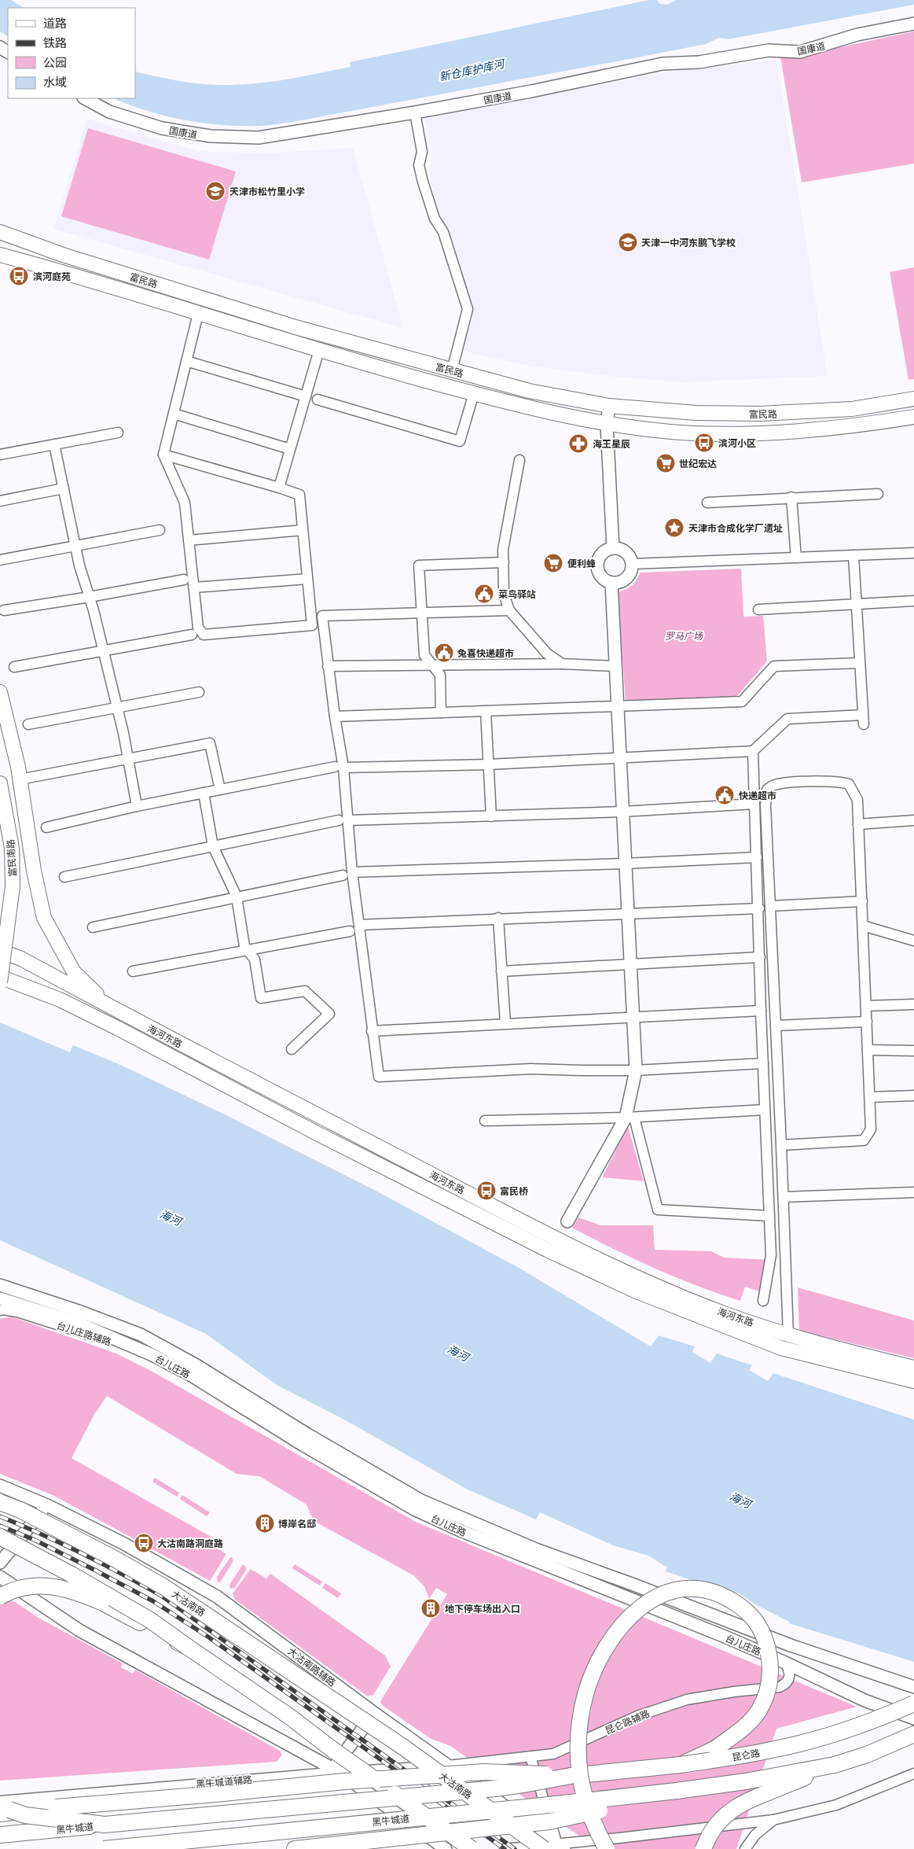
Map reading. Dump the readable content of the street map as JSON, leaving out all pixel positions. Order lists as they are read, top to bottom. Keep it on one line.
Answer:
{"streets":{"highway":["大沽南路","昆仑路","黑牛城道"],"main road":["富民路","富民南路","海河东路"],"street":["国康道","台儿庄路辅路","台儿庄路","大沽南路辅路","昆仑路辅路","黑牛城道辅路"]},"crossings":[["台儿庄路辅路","台儿庄路"],["台儿庄路","昆仑路辅路"],["大沽南路","大沽南路辅路"],["大沽南路辅路","昆仑路辅路"],["大沽南路辅路","黑牛城道辅路"],["昆仑路辅路","黑牛城道辅路"],["昆仑路","黑牛城道"]],"water":["新仓库护库河","海河"],"parks":["罗马广场"],"places":{"school or university":["天津市松竹里小学","天津一中河东鹏飞学校"],"bus stop":["滨河庭苑","滨河小区","富民桥","大沽南路洞庭路"],"pharmacy":["海王星辰"],"supermarket":["世纪宏达","便利蜂"],"place":["天津市合成化学厂遗址"],"public building":["菜鸟驿站","兔喜快递超市","快递超市"],"building":["博岸名邸","地下停车场出入口"]},"legend":["道路","铁路","公园","水域"]}
